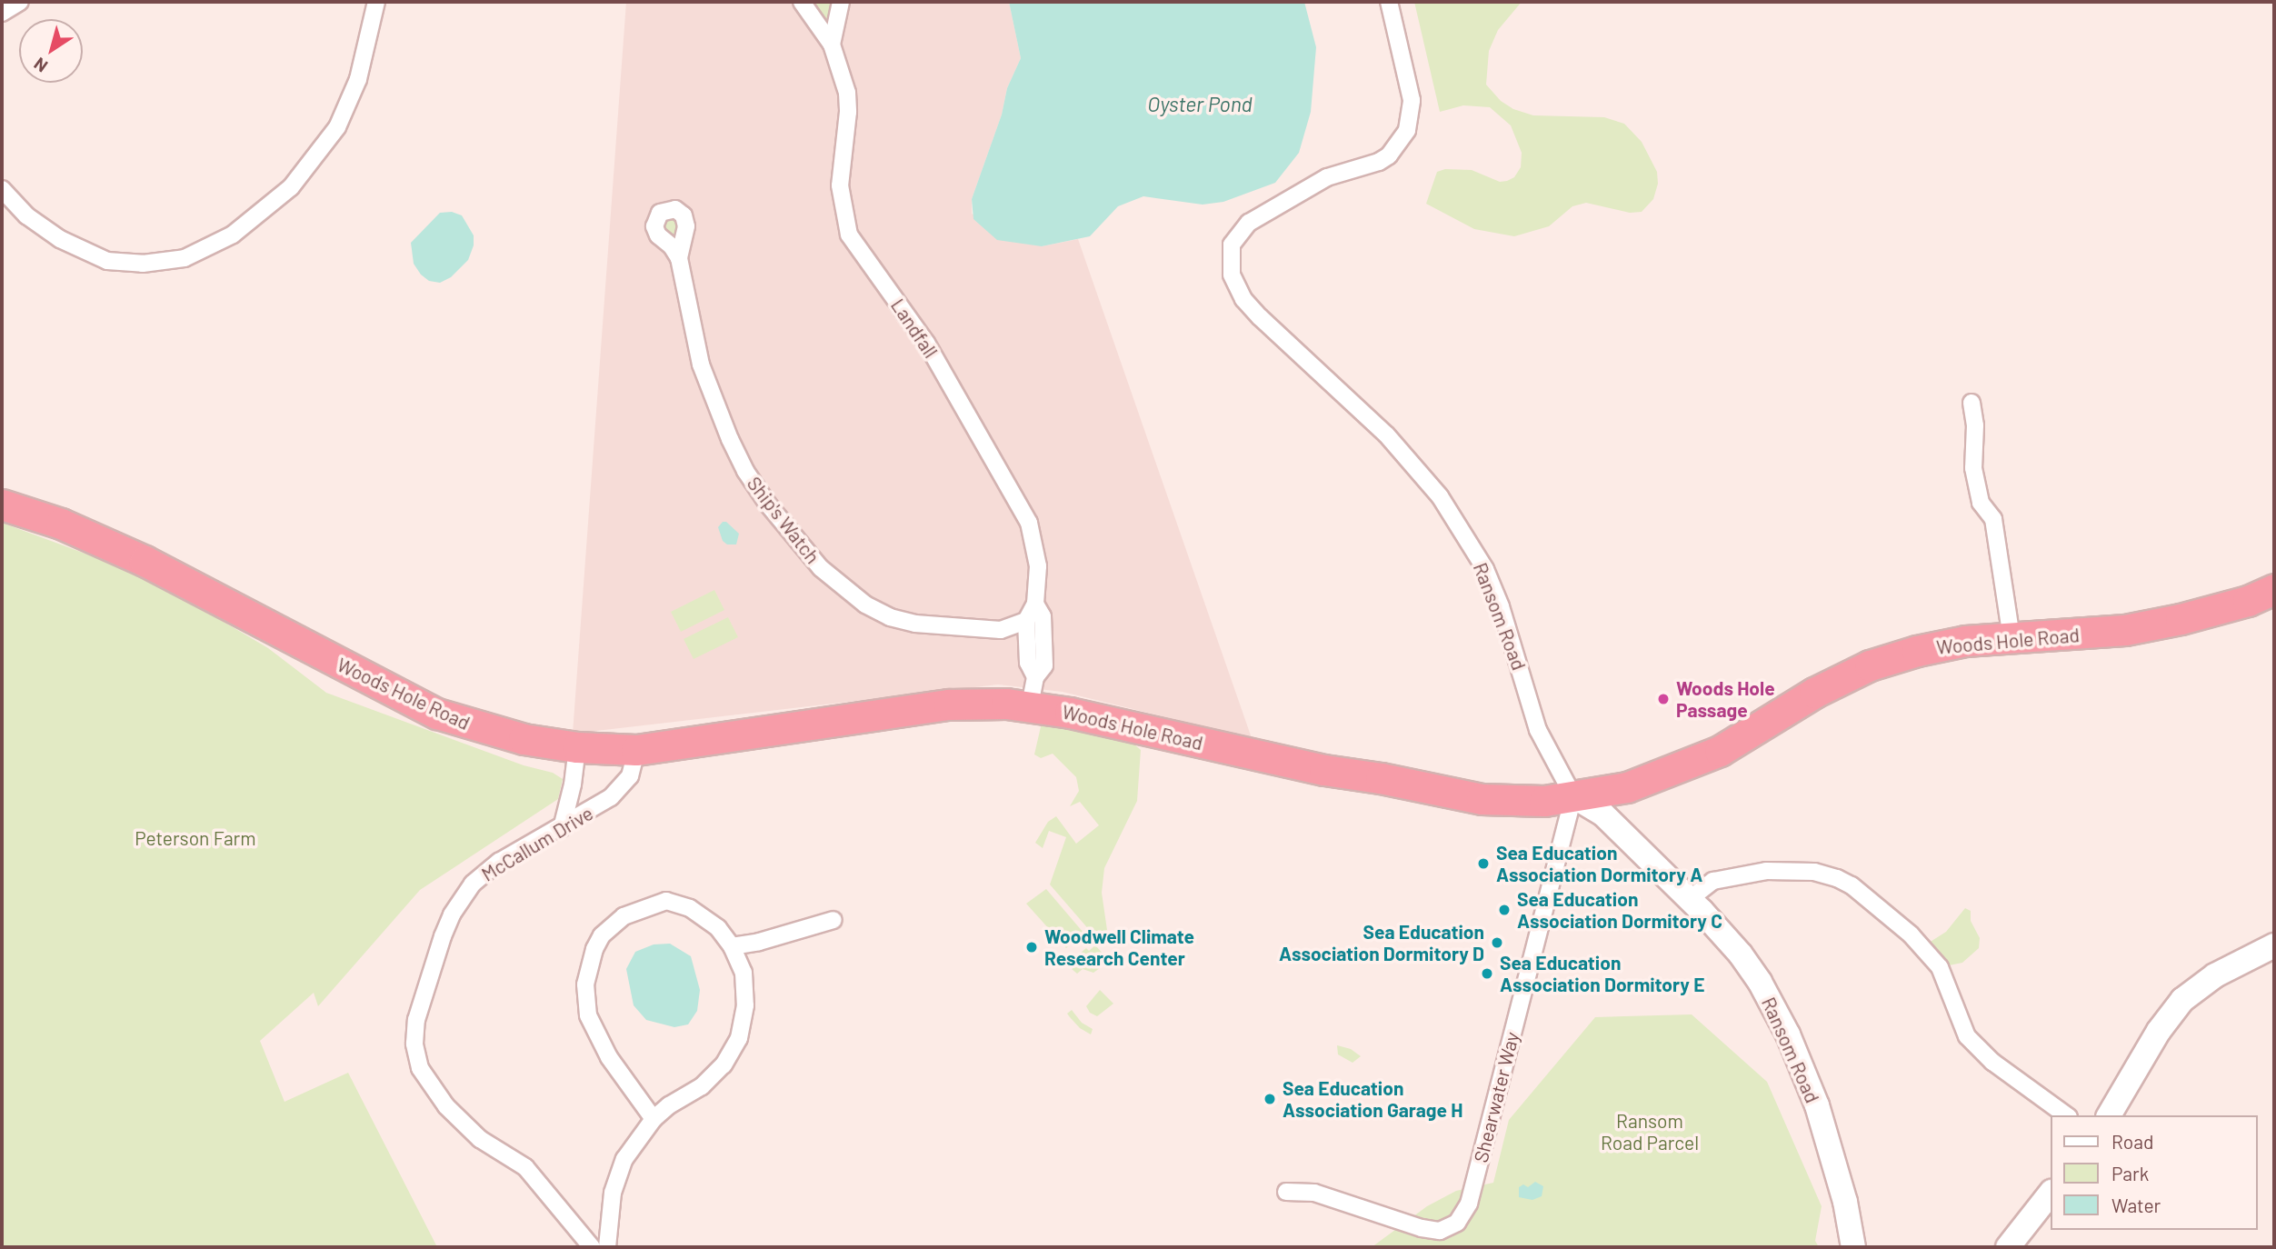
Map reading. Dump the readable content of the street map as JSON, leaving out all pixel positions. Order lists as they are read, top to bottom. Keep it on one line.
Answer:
{"streets":{"highway":["Woods Hole Road"],"main road":["Ransom Road"],"street":["Landfall","Ship's Watch","McCallum Drive","Shearwater Way"]},"crossings":[["Landfall","Ship's Watch"],["Landfall","Woods Hole Road"],["Ransom Road","Woods Hole Road"],["Ransom Road","Shearwater Way"],["Woods Hole Road","McCallum Drive"],["Woods Hole Road","Shearwater Way"]],"water":["Oyster Pond"],"parks":["Peterson Farm","Ransom Road Parcel"],"places":["Woods Hole Passage","Sea Education Association Dormitory A","Sea Education Association Dormitory C","Sea Education Association Dormitory D","Woodwell Climate Research Center","Sea Education Association Dormitory E","Sea Education Association Garage H"],"legend":["Road","Park","Water"],"north":"bottom left"}
